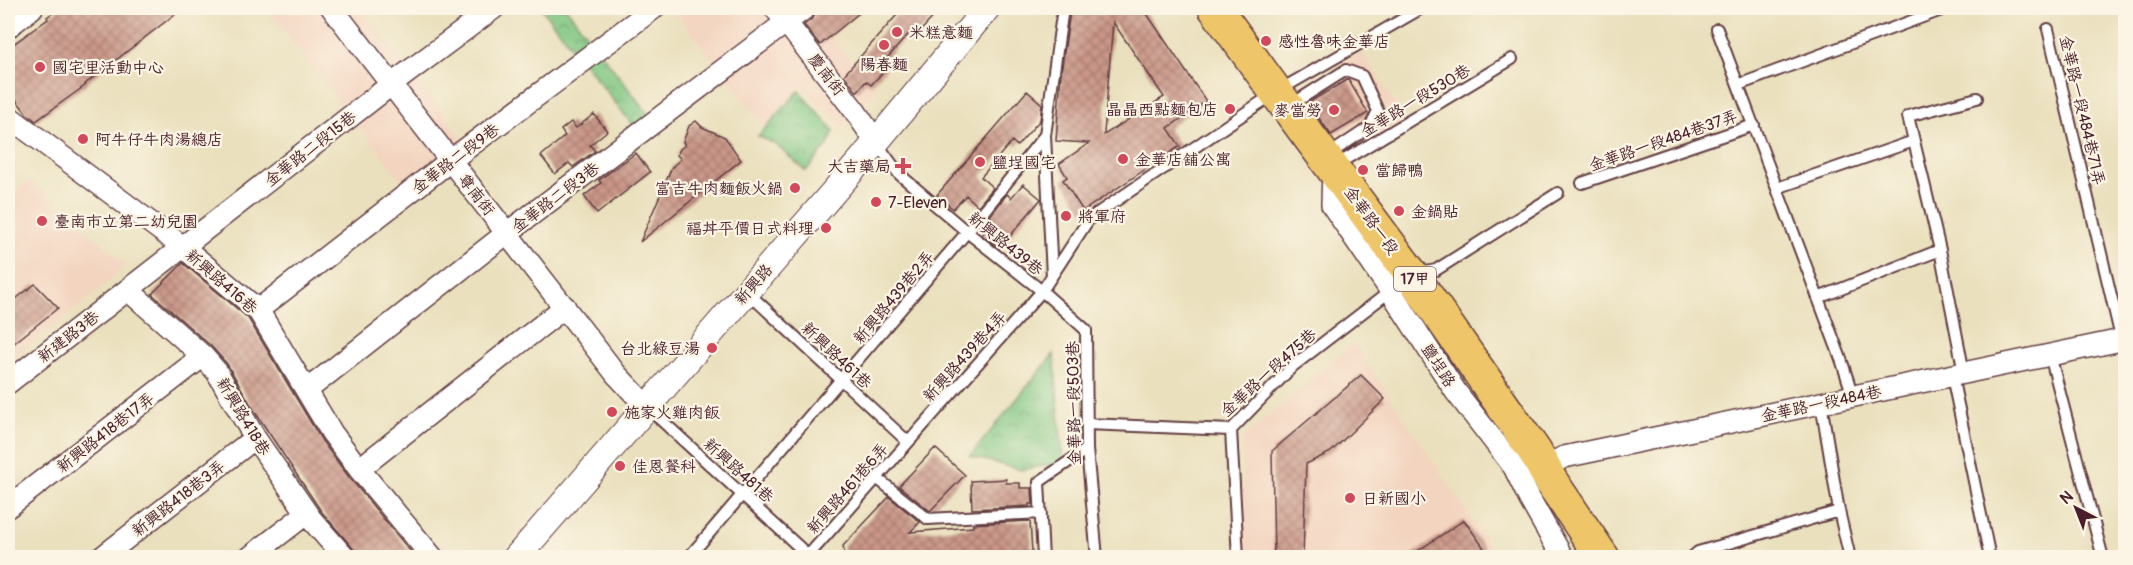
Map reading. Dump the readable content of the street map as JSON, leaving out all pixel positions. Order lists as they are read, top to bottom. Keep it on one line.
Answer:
{"streets":{"main road":["金華路一段","17甲"],"street":["慶南街","金華路二段15巷","金華路二段9巷","尊南街","金華路二段3巷","新興路416巷","新興路","新建路3巷","金華路一段484巷","新興路418巷","新興路418巷17弄","新興路418巷3弄"],"lane":["金華路一段530巷","金華路一段484巷71弄","金華路一段484巷37弄","新興路439巷","新興路439巷2弄","新興路461巷","新興路439巷4弄","金華路一段475巷","金華路一段503巷","新興路481巷","新興路461巷6弄"]},"crossings":[["慶南街","金華路二段3巷"],["慶南街","新興路439巷"],["慶南街","新興路"],["金華路一段530巷","金華路一段"],["金華路一段484巷71弄","金華路一段484巷"],["金華路一段484巷37弄","金華路一段484巷"],["金華路二段15巷","尊南街"],["金華路二段15巷","新興路416巷"],["金華路二段15巷","新建路3巷"],["金華路二段15巷","新興路418巷"],["金華路二段9巷","尊南街"],["金華路二段9巷","新興路416巷"],["尊南街","金華路二段3巷"],["尊南街","新興路"],["尊南街","新興路481巷"],["金華路二段3巷","新興路416巷"],["金華路一段","金華路一段475巷"],["金華路一段","金華路一段484巷"],["新興路439巷","新興路"],["新興路439巷","新興路439巷2弄"],["新興路439巷","新興路439巷4弄"],["新興路439巷","金華路一段503巷"],["新興路","新興路461巷"],["新興路","新興路481巷"],["新興路439巷2弄","新興路461巷"],["新興路439巷2弄","新興路481巷"],["新建路3巷","新興路418巷"],["新興路461巷","新興路439巷4弄"],["新興路461巷","新興路461巷6弄"],["新興路439巷4弄","金華路一段503巷"],["新興路439巷4弄","新興路461巷6弄"],["金華路一段475巷","金華路一段503巷"],["新興路418巷","新興路418巷17弄"],["新興路418巷","新興路418巷3弄"],["新興路481巷","新興路461巷6弄"]],"places":{"other":["米糕意麵","感性魯味金華店","陽春麵","國宅里活動中心","晶晶西點麵包店","麥當勞","阿牛仔牛肉湯總店","金華店舖公寓","鹽埕國宅","當歸鴨","富吉牛肉麵飯火鍋","7-Eleven","金鍋貼","將軍府","臺南市立第二幼兒園","福丼平價日式料理","台北綠豆湯","施家火雞肉飯","佳恩餐科","日新國小"],"health":["大吉藥局"]},"north":"top left"}
